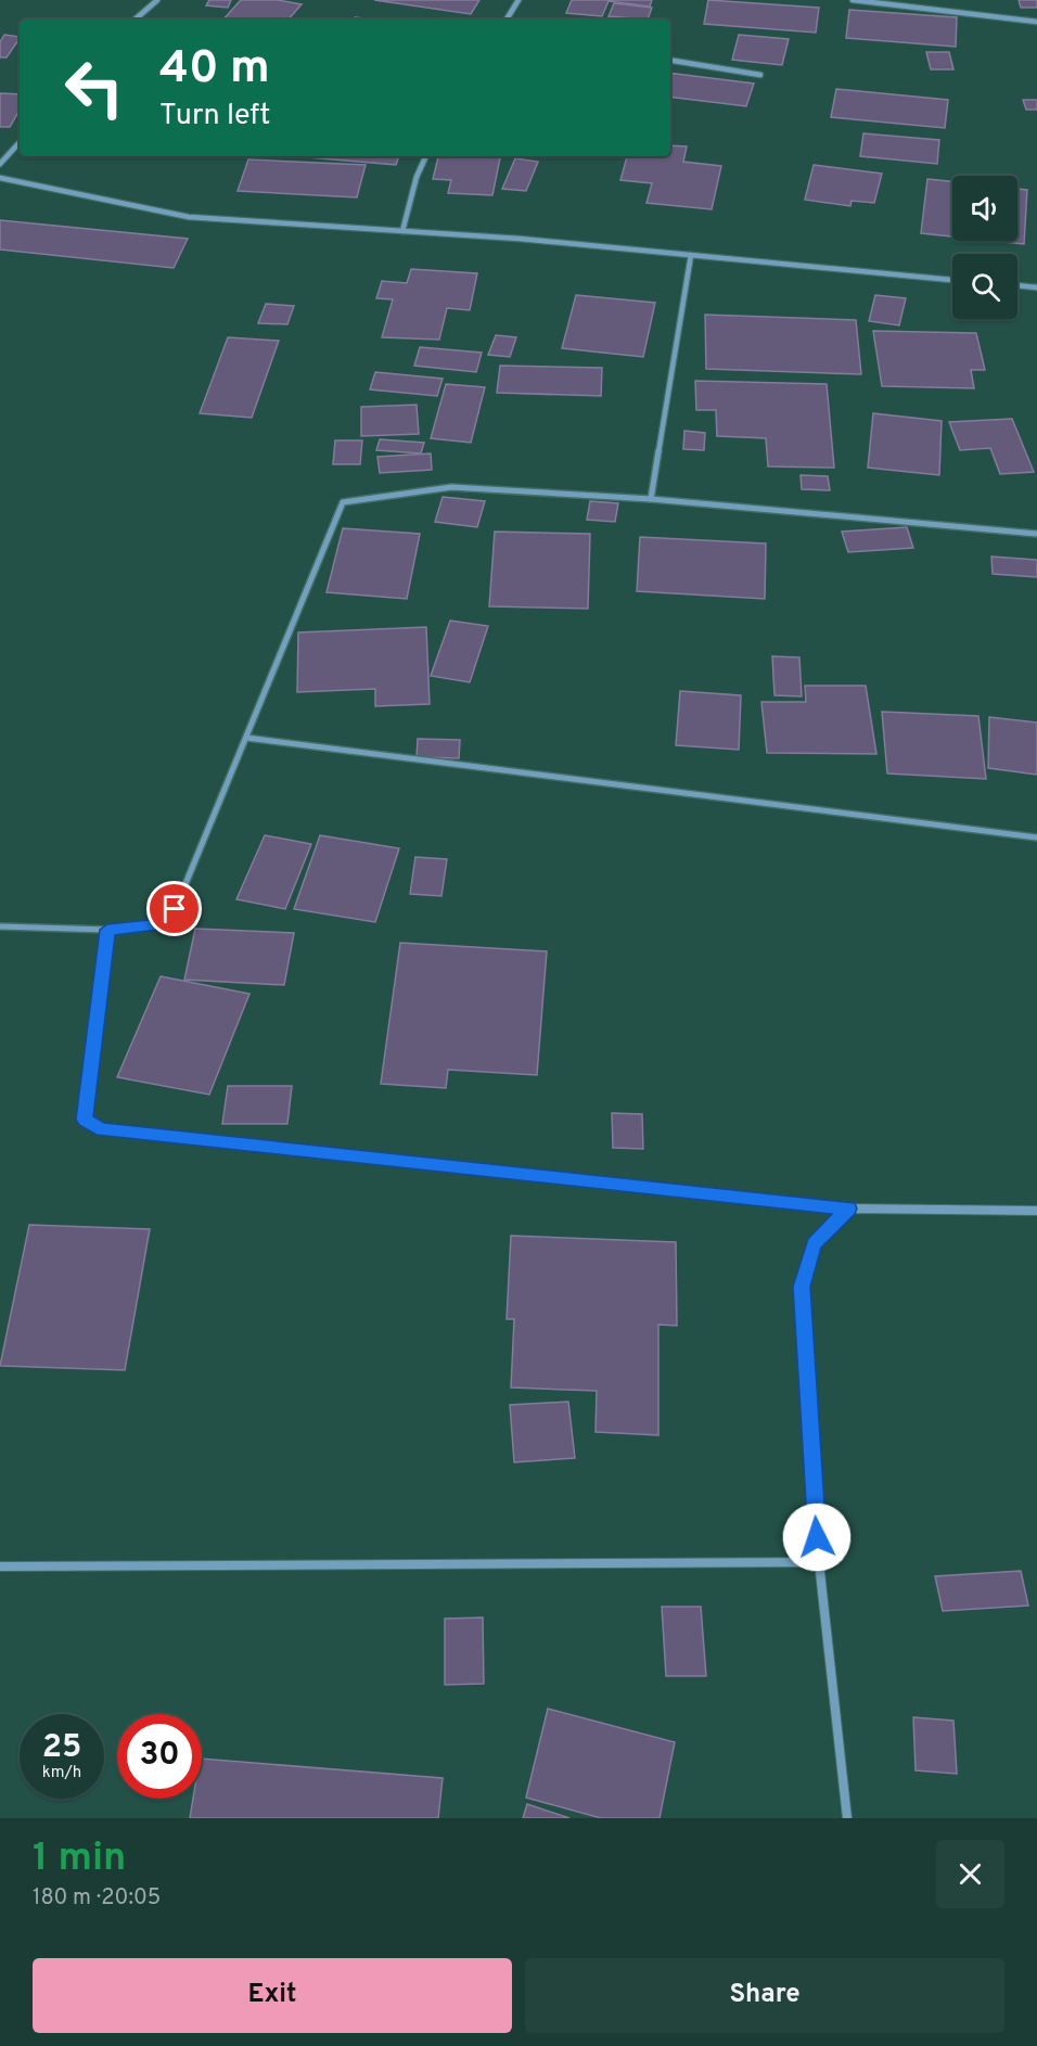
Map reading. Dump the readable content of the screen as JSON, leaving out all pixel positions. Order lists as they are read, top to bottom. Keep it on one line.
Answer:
{"page":{"turn":["40 m","Turn left"],"speed":"25 km/h","limit":"30","heading":["1 min","180 m · 20:05"],"buttons":["Exit","Share"]}}
